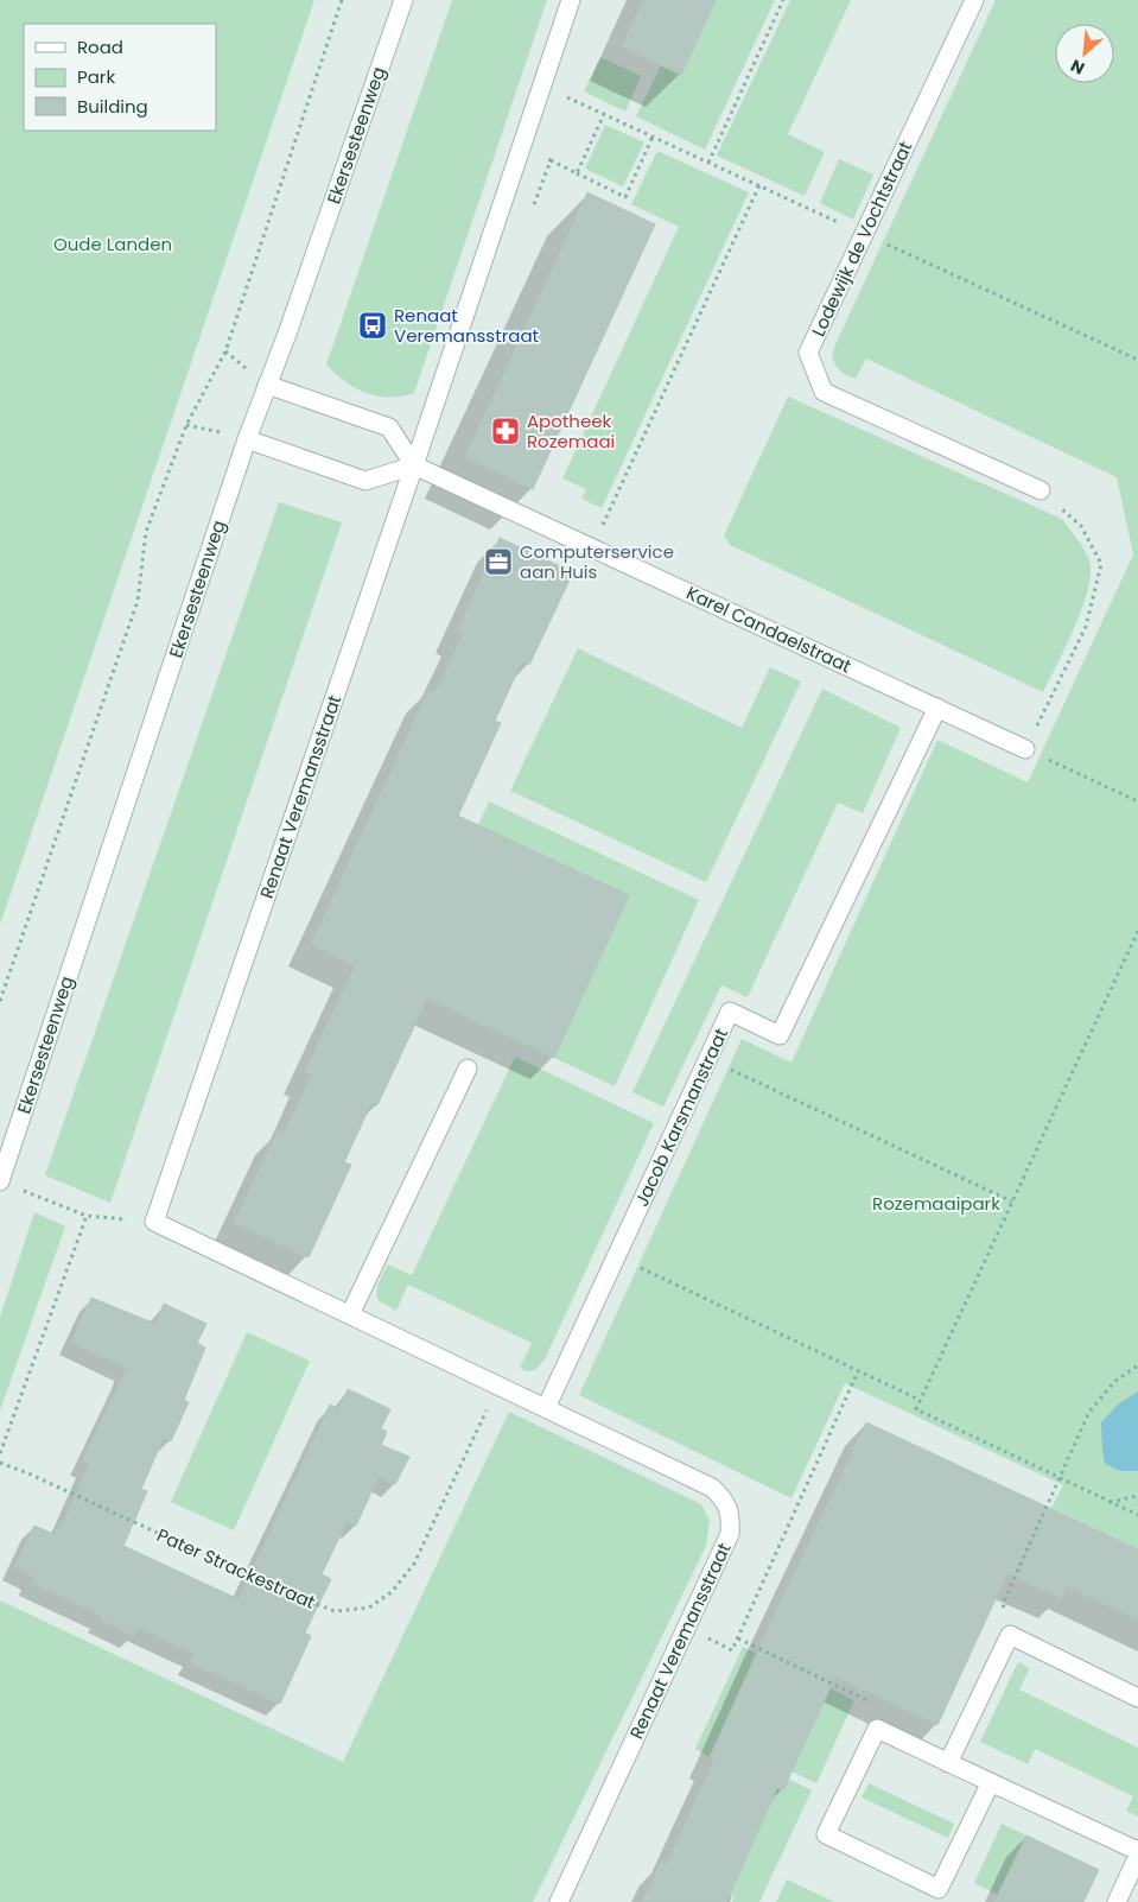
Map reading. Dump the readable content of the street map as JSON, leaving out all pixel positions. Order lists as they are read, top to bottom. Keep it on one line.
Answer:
{"streets":{"street":["Ekersesteenweg","Lodewijk de Vochtstraat","Karel Candaelstraat","Renaat Veremansstraat","Jacob Karsmanstraat"],"path":["Pater Strackestraat"]},"crossings":[["Karel Candaelstraat","Renaat Veremansstraat"],["Karel Candaelstraat","Jacob Karsmanstraat"],["Renaat Veremansstraat","Jacob Karsmanstraat"],["Renaat Veremansstraat","Pater Strackestraat"]],"parks":["Oude Landen","Rozemaaipark"],"places":{"bus stop":["Renaat Veremansstraat"],"pharmacy":["Apotheek Rozemaai"],"office":["Computerservice aan Huis"]},"legend":["Road","Park","Building"],"north":"bottom left"}
